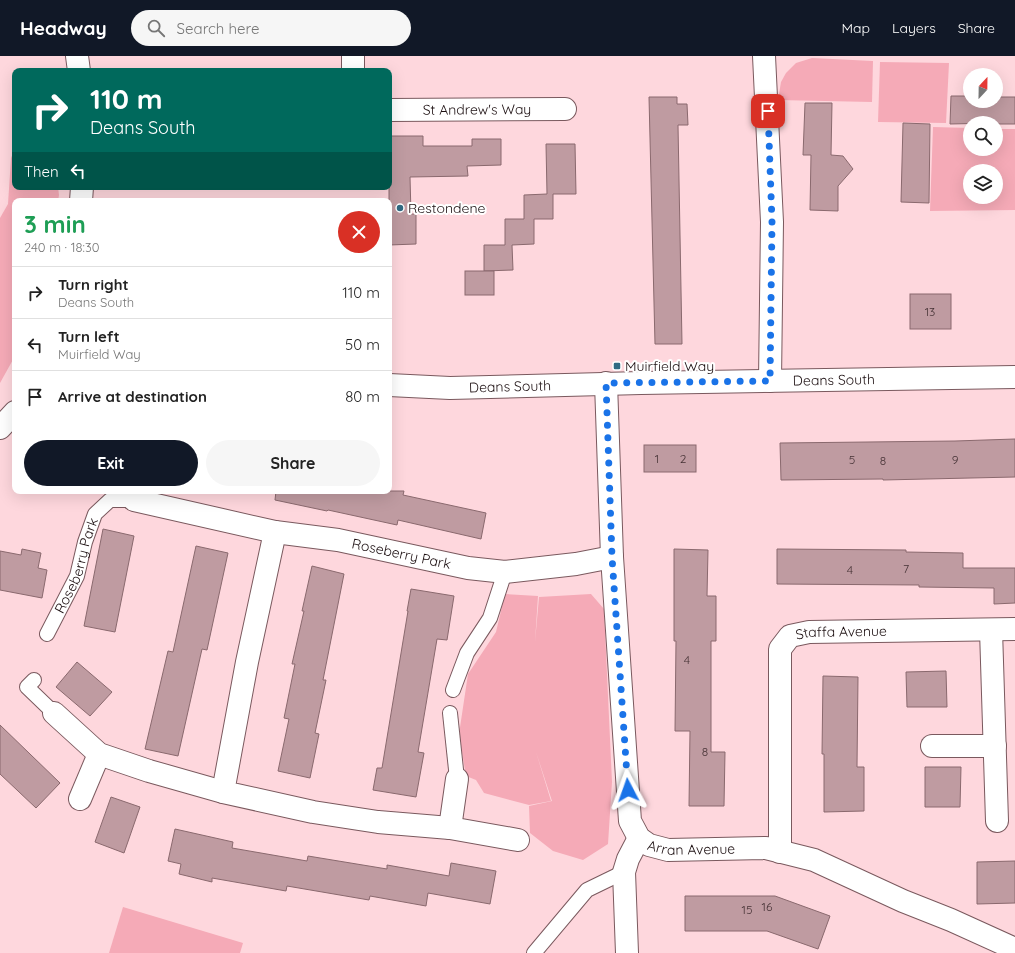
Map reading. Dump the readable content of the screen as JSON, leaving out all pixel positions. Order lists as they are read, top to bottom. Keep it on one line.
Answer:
{"streets":{"street":["St Andrew's Way","Deans South","Roseberry Park","Staffa Avenue","Arran Avenue"]},"crossings":[["Deans South","Arran Avenue"],["Roseberry Park","Arran Avenue"],["Staffa Avenue","Arran Avenue"]],"places":{"other":["Restondene"],"transit":["Muirfield Way"]},"house_numbers":["13","1","2","5","9","8","7","4","4","8","16","15"],"north":"top","page":{"header":"Headway","search":"Search here","nav":["Map","Layers","Share"],"turn":["110 m","Deans South"],"then":"Then","heading":["3 min","240 m · 18:30"],"list":[{"name":"Turn right","note":"Deans South","value":"110 m"},{"name":"Turn left","note":"Muirfield Way","value":"50 m"},{"name":"Arrive at destination","value":"80 m"}],"buttons":["Exit","Share"]}}
